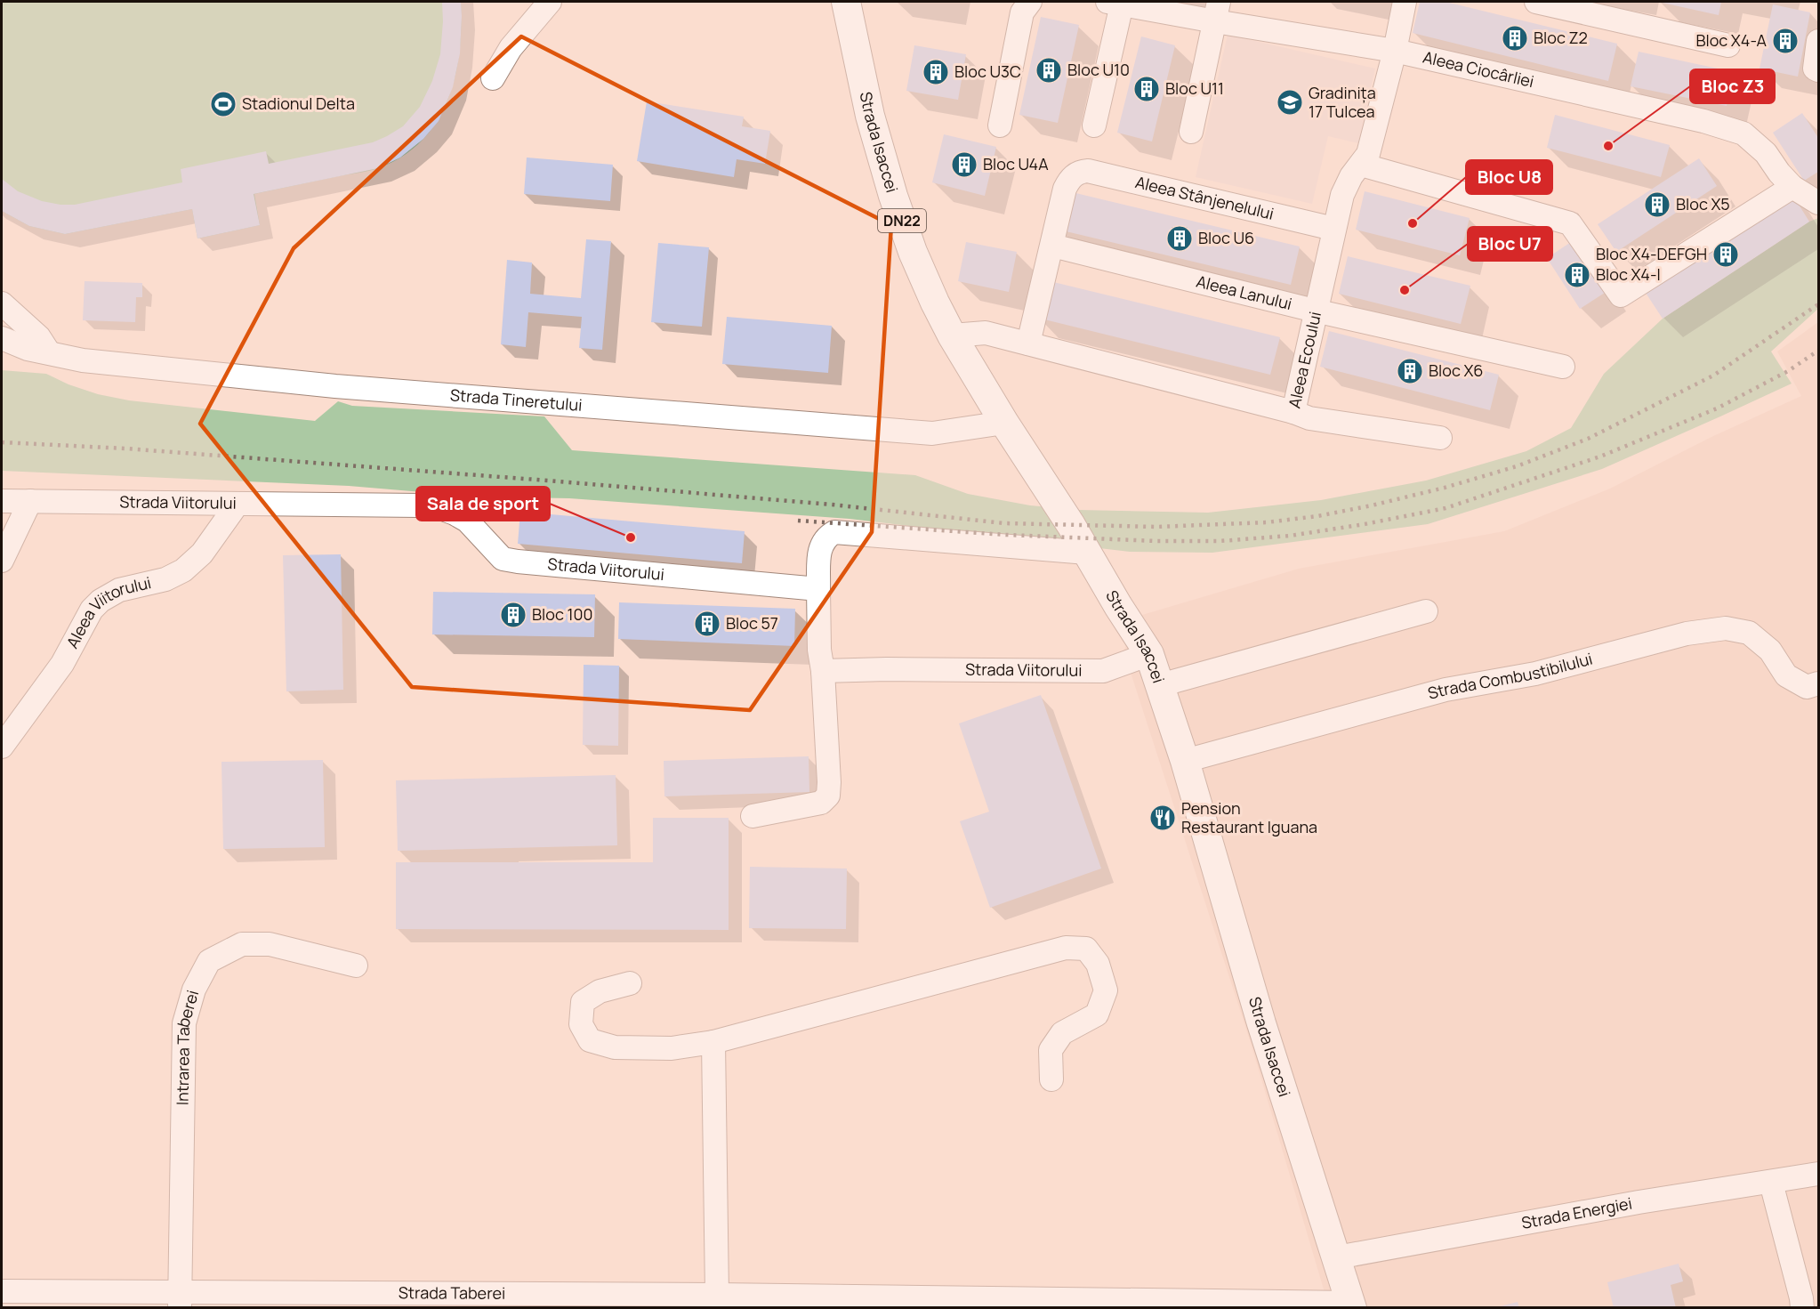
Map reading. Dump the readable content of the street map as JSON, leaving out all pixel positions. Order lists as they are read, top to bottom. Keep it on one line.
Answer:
{"streets":{"main road":["Strada Isaccei","DN22"],"street":["Aleea Ciocârliei","Aleea Stânjenelului","Aleea Lanului","Aleea Ecoului","Strada Tineretului","Strada Viitorului","Aleea Viitorului","Strada Combustibilului","Intrarea Taberei","Strada Energiei","Strada Taberei"]},"crossings":[["Aleea Ciocârliei","Aleea Ecoului"],["Strada Isaccei","Aleea Ecoului"],["Strada Isaccei","Strada Tineretului"],["Strada Isaccei","Strada Viitorului"],["Strada Isaccei","Strada Combustibilului"],["Strada Isaccei","Strada Energiei"],["Strada Isaccei","Strada Taberei"],["Aleea Stânjenelului","Aleea Lanului"],["Aleea Stânjenelului","Aleea Ecoului"],["Aleea Lanului","Aleea Ecoului"],["Strada Viitorului","Aleea Viitorului"],["Intrarea Taberei","Strada Taberei"]],"places":{"building":["Bloc Z2","Bloc X4-A","Bloc U10","Bloc U3C","Bloc U11","Bloc U4A","Bloc X5","Bloc U6","Bloc X4-DEFGH","Bloc X4-I","Bloc X6","Bloc 100","Bloc 57"],"school or university":["Gradinița 17 Tulcea"],"sports":["Stadionul Delta"],"other":["Bloc Z3","Bloc U8","Bloc U7","Sala de sport"],"restaurant":["Pension Restaurant Iguana"]}}
